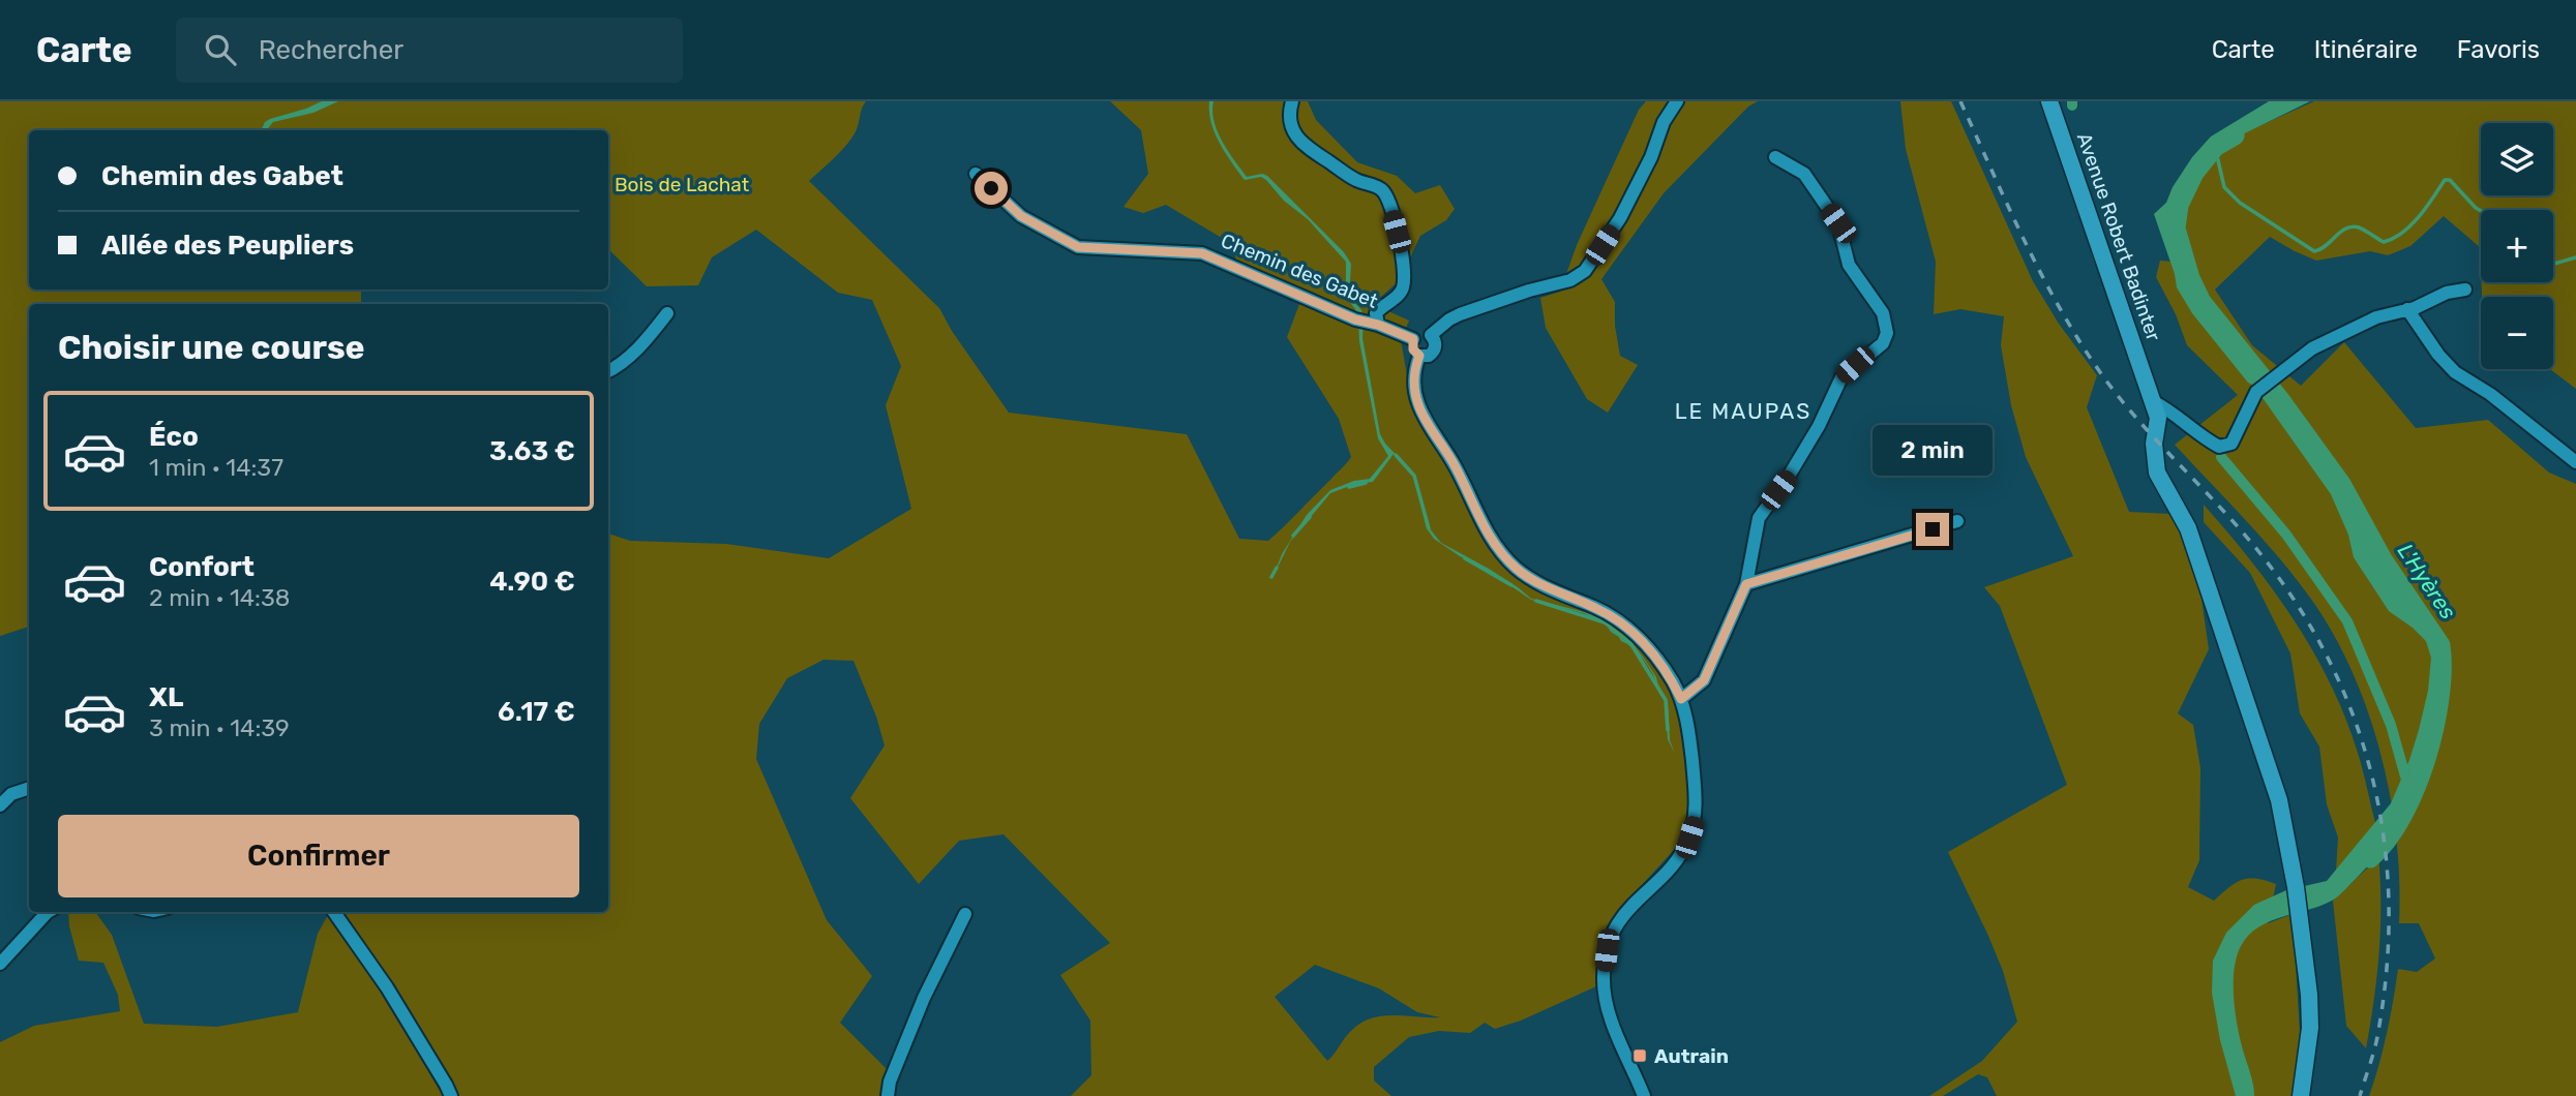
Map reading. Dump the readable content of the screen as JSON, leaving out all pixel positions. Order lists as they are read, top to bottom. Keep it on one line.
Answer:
{"streets":{"main road":["Avenue Robert Badinter"],"street":["Chemin des Gabet"]},"districts":["LE MAUPAS"],"water":["L'Hyères"],"parks":["Bois de Lachat"],"places":{"transit":["Autrain"]},"page":{"header":"Carte","search":"Rechercher","nav":["Carte","Itinéraire","Favoris"],"map_buttons":["+","−"],"banner":["Chemin des Gabet","Allée des Peupliers"],"heading":"Choisir une course","list":[{"name":"Éco","note":"1 min · 14:37","value":"3.63 €"},{"name":"Confort","note":"2 min · 14:38","value":"4.90 €"},{"name":"XL","note":"3 min · 14:39","value":"6.17 €"}],"bubble":"2 min","buttons":"Confirmer"}}
